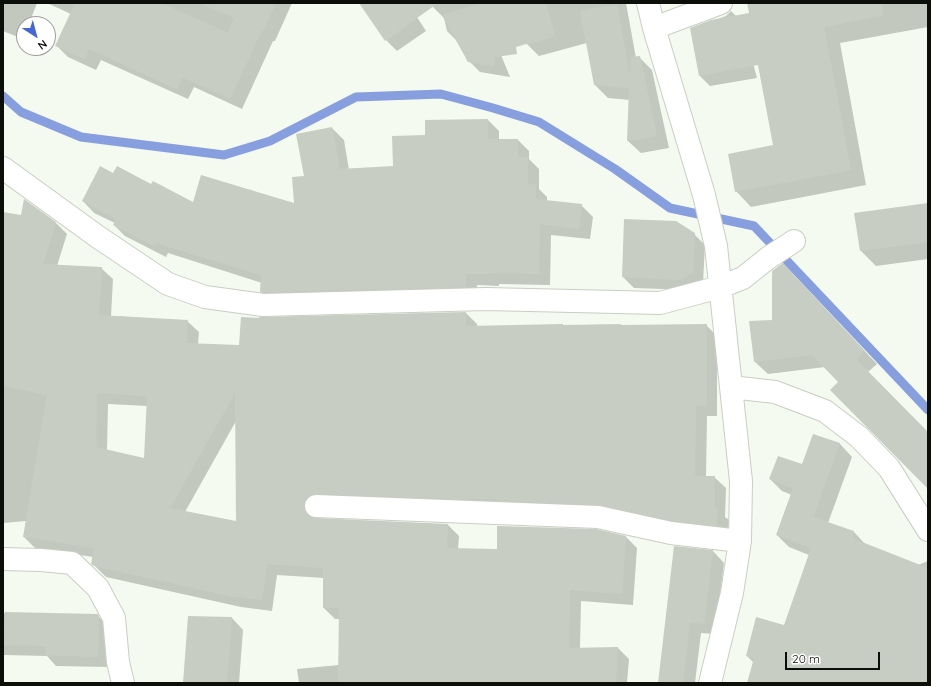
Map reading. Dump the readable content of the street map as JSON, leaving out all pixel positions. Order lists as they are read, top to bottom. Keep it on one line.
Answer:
{"scale_bar":"20 m","north":"bottom right"}
